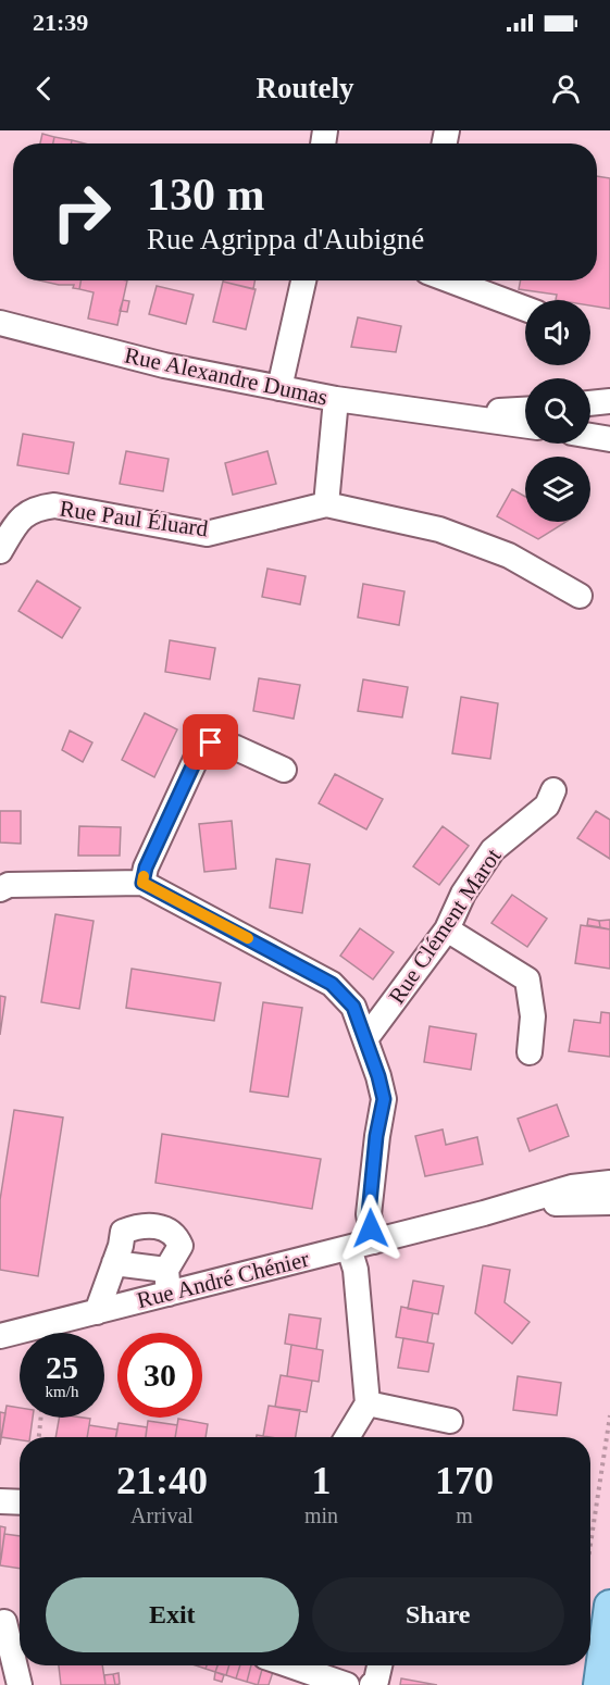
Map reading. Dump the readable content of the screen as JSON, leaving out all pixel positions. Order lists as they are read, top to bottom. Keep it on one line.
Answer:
{"streets":{"street":["Rue Alexandre Dumas","Rue Paul Éluard","Rue Clément Marot","Rue André Chénier"]},"page":{"status":"21:39","header":"Routely","turn":["130 m","Rue Agrippa d'Aubigné"],"speed":"25 km/h","limit":"30","eta":["21:40","Arrival","1","min","170","m"],"buttons":["Exit","Share"]}}
